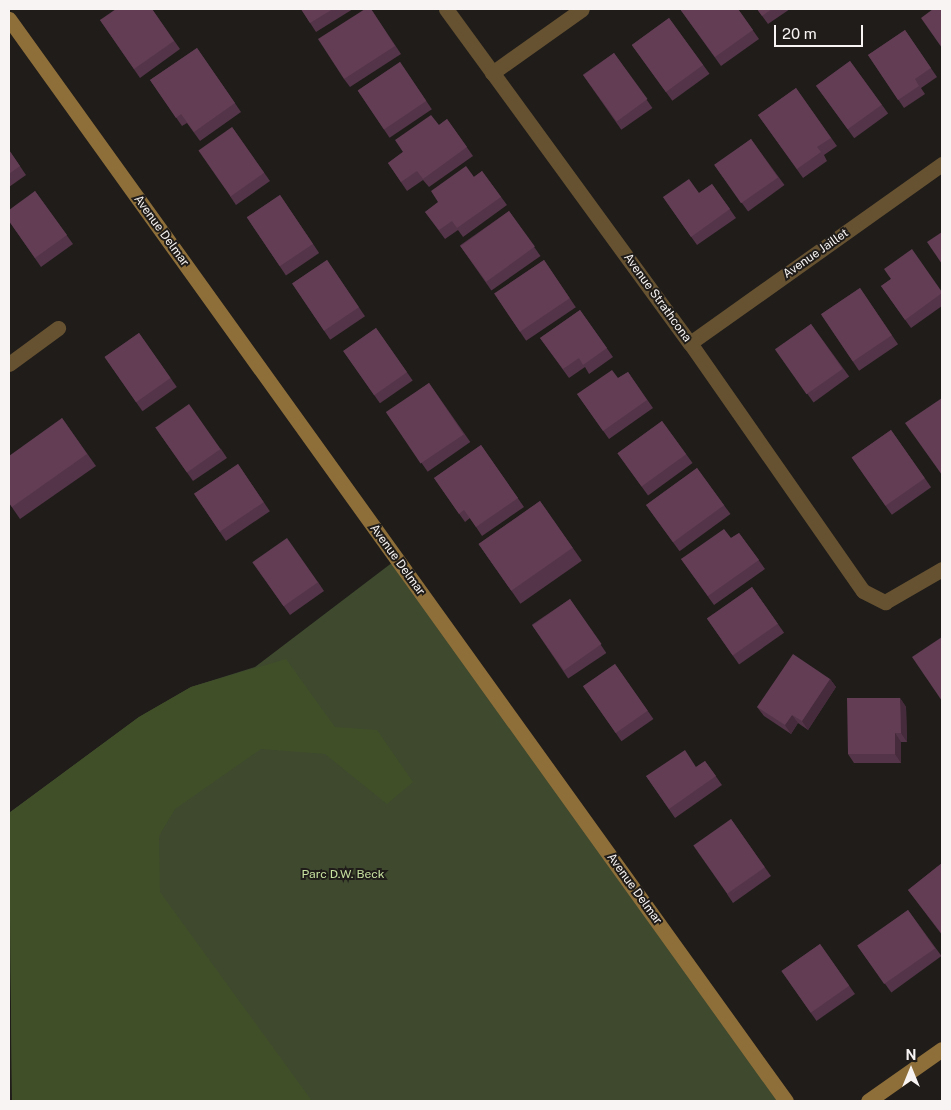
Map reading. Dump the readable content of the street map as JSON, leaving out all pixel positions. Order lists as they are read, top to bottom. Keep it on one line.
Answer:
{"streets":{"street":["Avenue Delmar","Avenue Jaillet","Avenue Strathcona"]},"crossings":[["Avenue Jaillet","Avenue Strathcona"]],"parks":["Parc D.W. Beck"],"scale_bar":"20 m","north":"top"}
